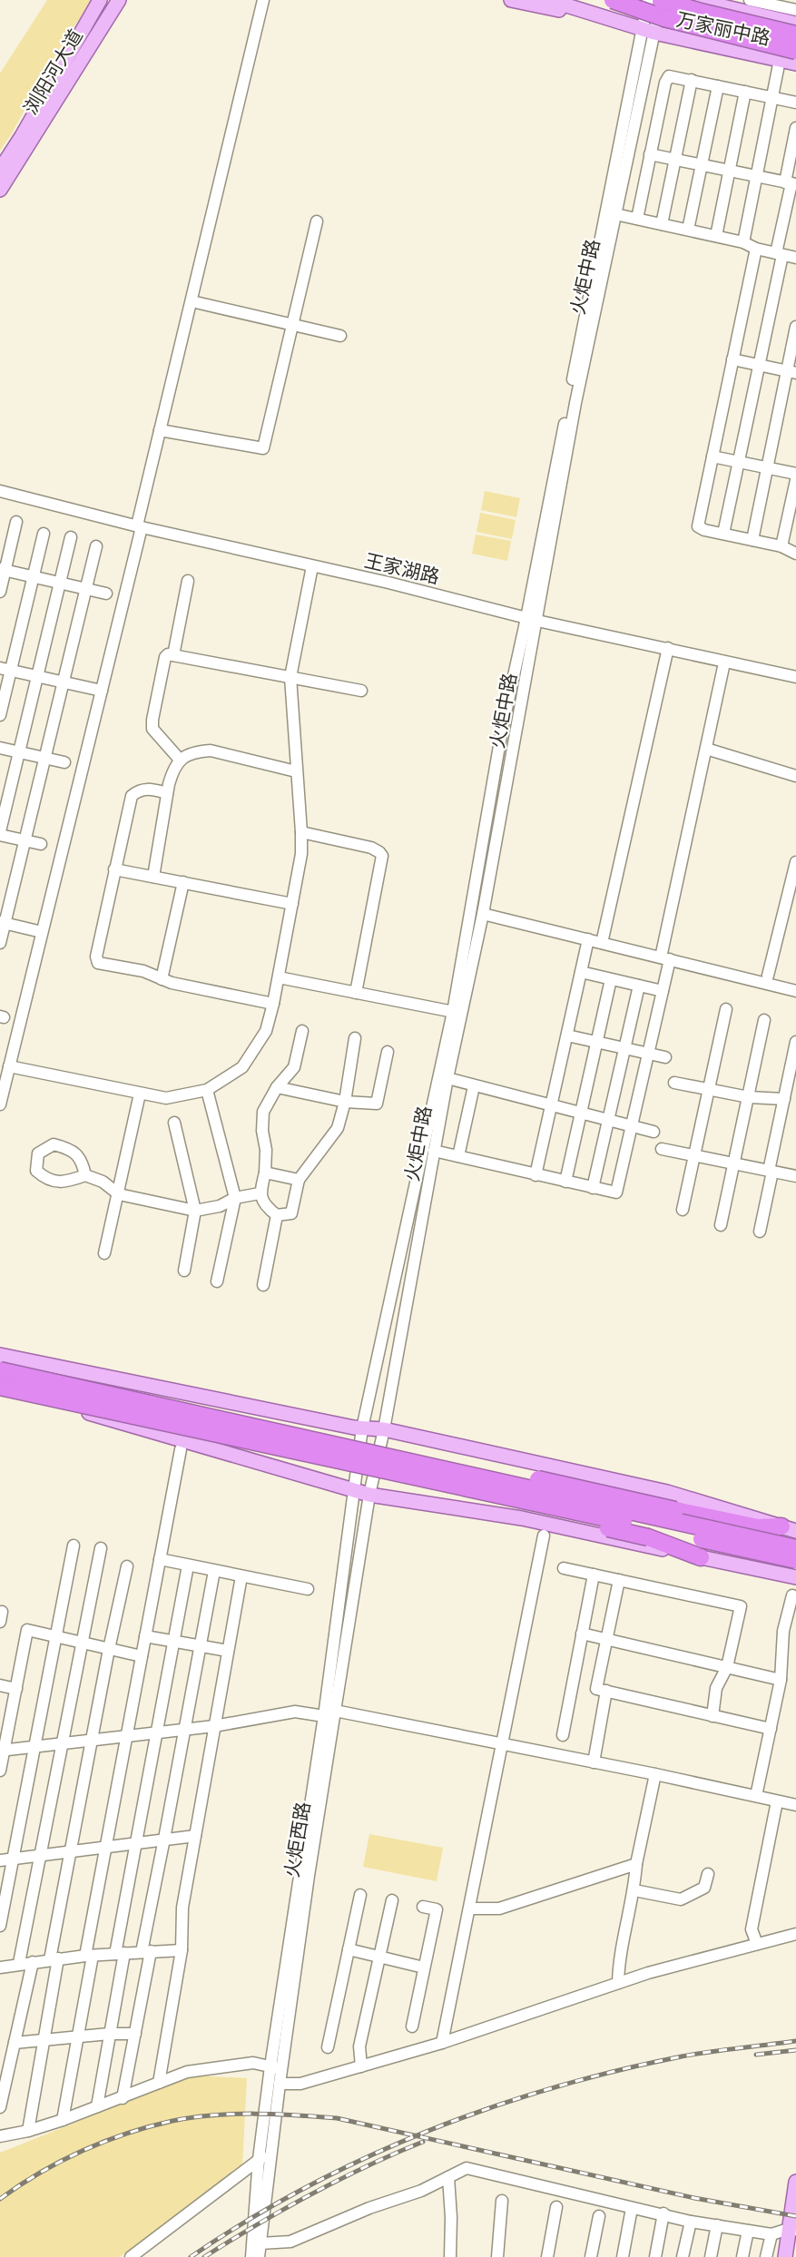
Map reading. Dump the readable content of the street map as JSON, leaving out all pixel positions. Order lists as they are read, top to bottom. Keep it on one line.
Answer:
{"streets":{"main road":["万家丽中路","浏阳河大道"],"street":["火炬中路","王家湖路","火炬西路"]},"crossings":[["万家丽中路","火炬中路"],["火炬中路","王家湖路"],["火炬中路","火炬西路"]]}
